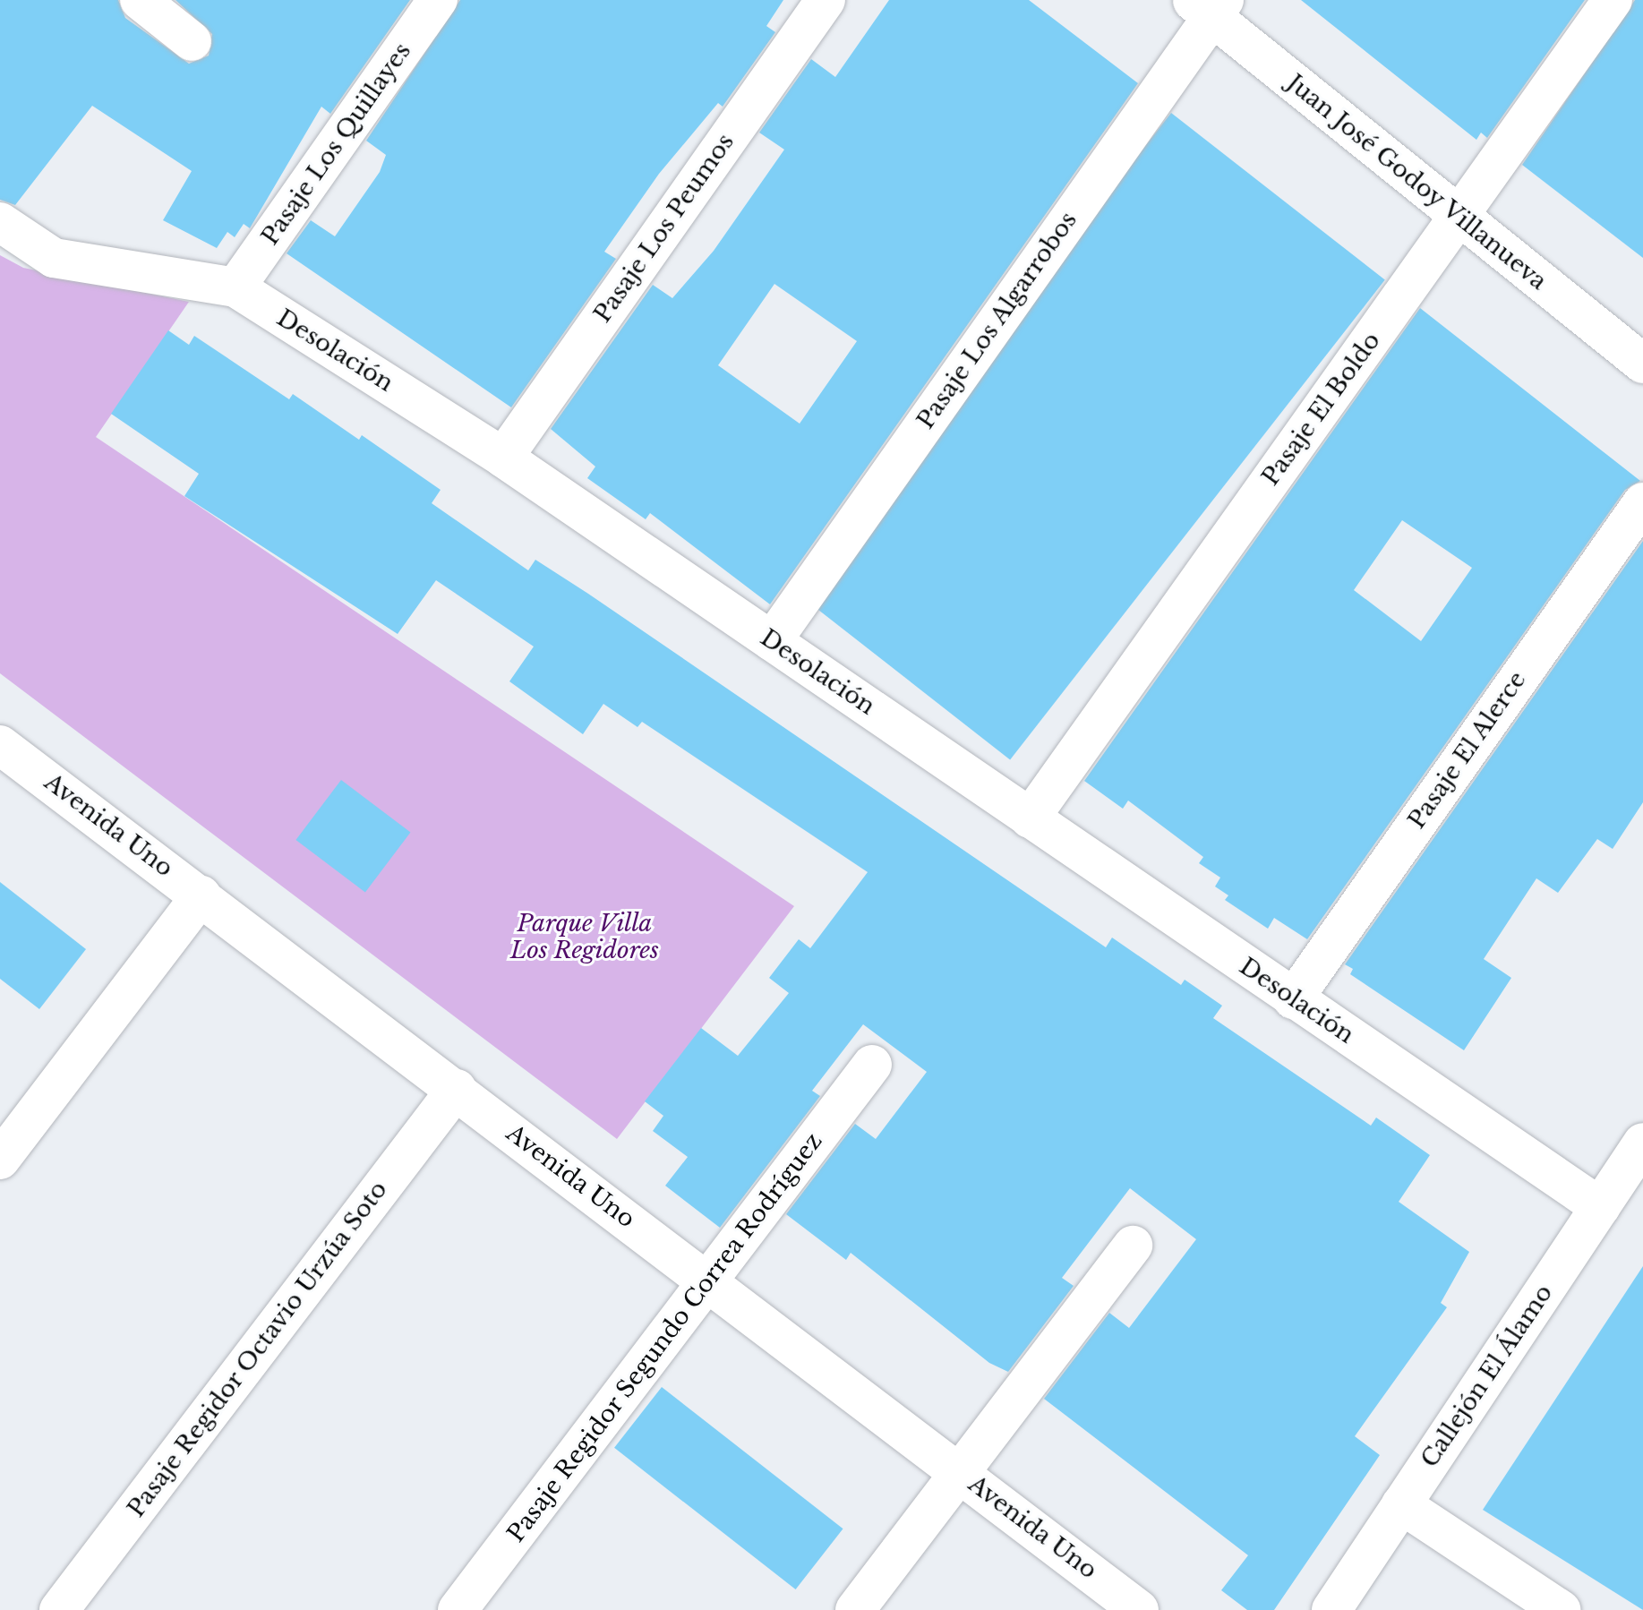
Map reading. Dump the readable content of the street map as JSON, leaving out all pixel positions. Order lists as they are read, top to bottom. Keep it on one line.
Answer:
{"streets":{"street":["Pasaje Los Quillayes","Juan José Godoy Villanueva","Pasaje Los Peumos","Pasaje Los Algarrobos","Desolación","Pasaje El Boldo","Pasaje El Alerce","Avenida Uno","Pasaje Regidor Segundo Correa Rodríguez","Pasaje Regidor Octavio Urzúa Soto","Callejón El Álamo"]},"crossings":[["Pasaje Los Quillayes","Desolación"],["Juan José Godoy Villanueva","Pasaje Los Algarrobos"],["Juan José Godoy Villanueva","Pasaje El Boldo"],["Pasaje Los Peumos","Desolación"],["Pasaje Los Algarrobos","Desolación"],["Desolación","Pasaje El Boldo"],["Desolación","Pasaje El Alerce"],["Desolación","Callejón El Álamo"],["Avenida Uno","Pasaje Regidor Segundo Correa Rodríguez"],["Avenida Uno","Pasaje Regidor Octavio Urzúa Soto"]],"parks":["Parque Villa Los Regidores"]}
